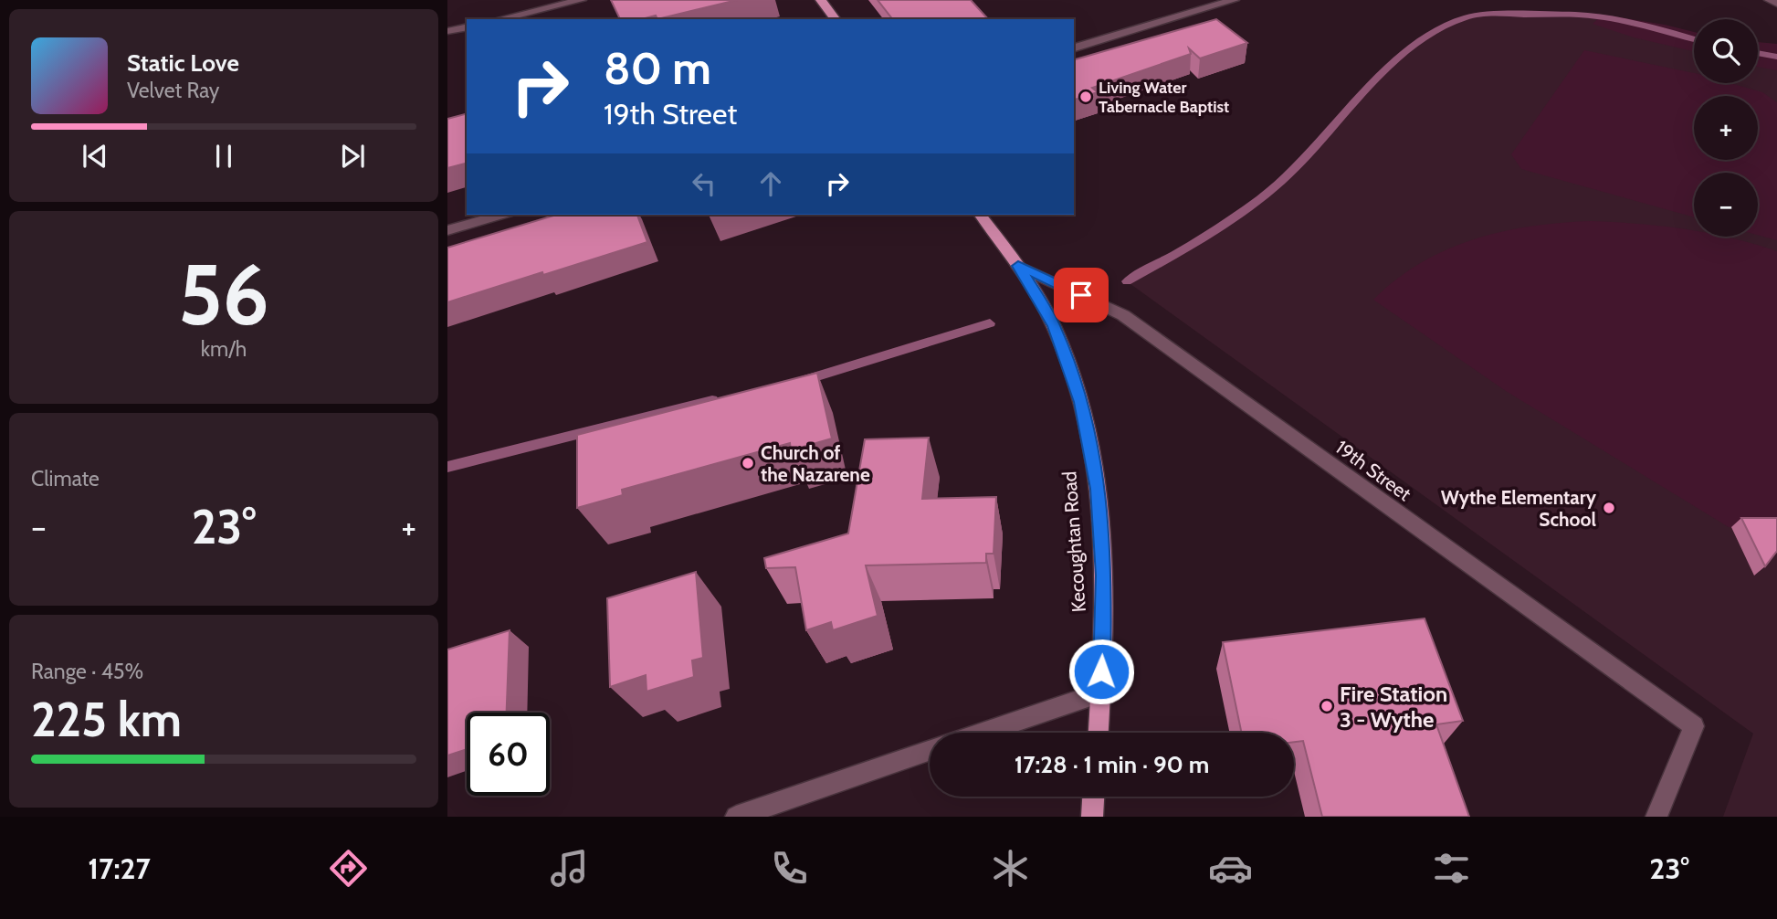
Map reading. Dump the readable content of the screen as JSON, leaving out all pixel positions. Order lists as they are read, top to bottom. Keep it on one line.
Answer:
{"streets":{"main road":["Kecoughtan Road"],"street":["19th Street"]},"crossings":[["19th Street","Kecoughtan Road"]],"places":["Living Water Tabernacle Baptist","Church of the Nazarene","Wythe Elementary School","Fire Station 3 - Wythe"],"page":{"map_buttons":["+","−"],"turn":["80 m","19th Street"],"song":["Static Love","Velvet Ray"],"tile":[["56","km/h"],"Climate",["Range · 45%","225 km"]],"heat":["−","23°","+"],"limit":"60","trip":"17:28 · 1 min · 90 m","tabs":["17:27","23°"]}}
